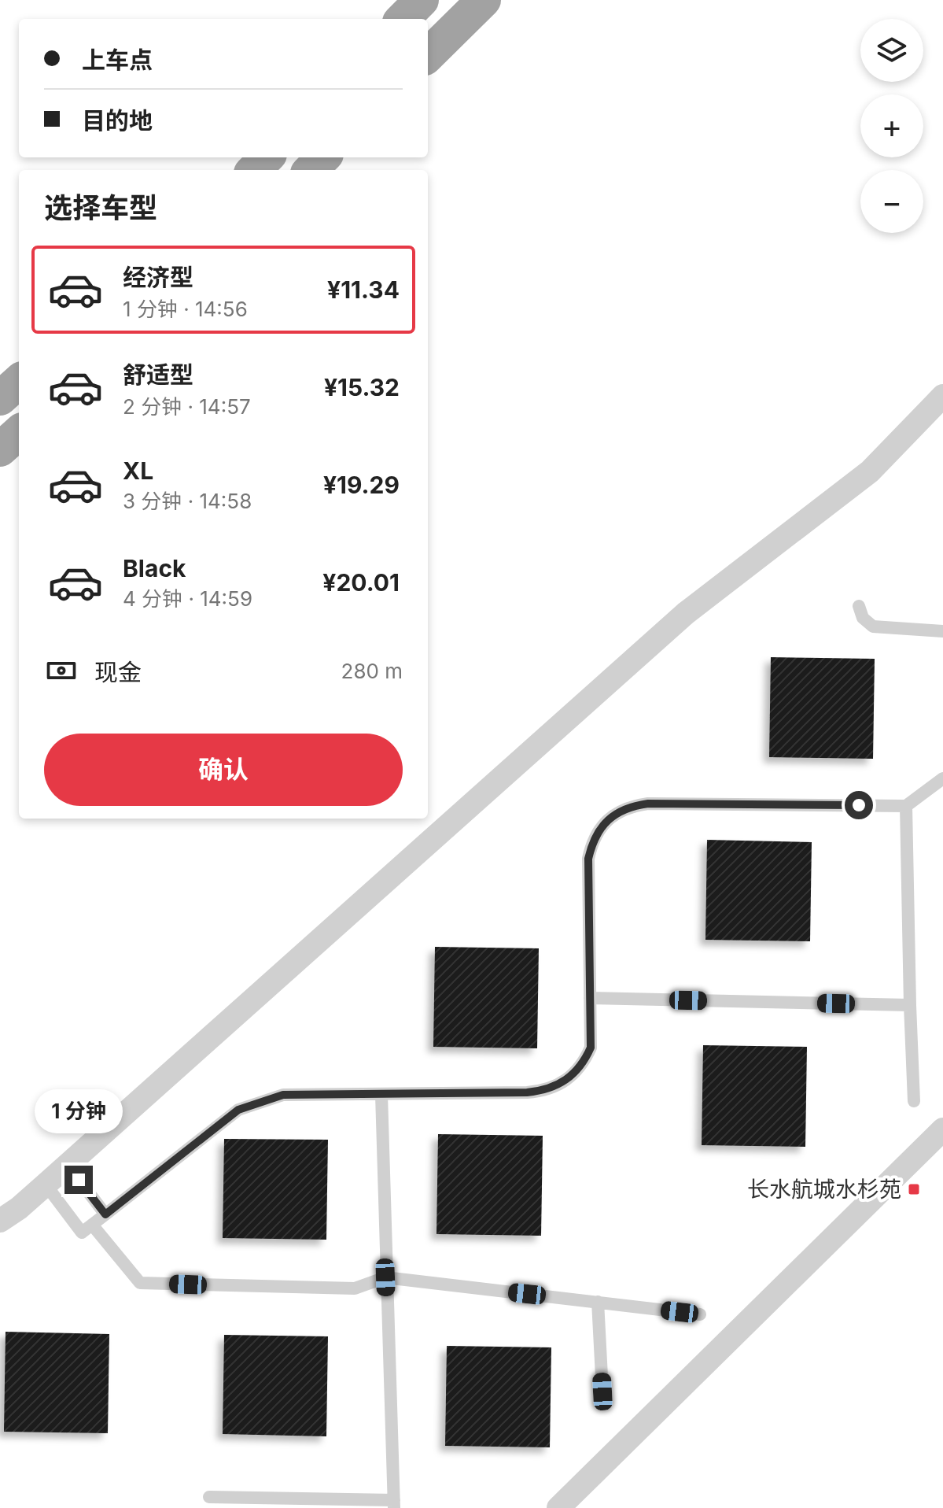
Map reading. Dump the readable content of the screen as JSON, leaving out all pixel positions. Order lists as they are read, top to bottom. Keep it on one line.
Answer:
{"places":{"transit":["长水航城水杉苑"]},"page":{"map_buttons":["+","−"],"banner":["上车点","目的地"],"heading":"选择车型","list":[{"name":"经济型","note":"1 分钟 · 14:56","value":"¥11.34"},{"name":"舒适型","note":"2 分钟 · 14:57","value":"¥15.32"},{"name":"XL","note":"3 分钟 · 14:58","value":"¥19.29"},{"name":"Black","note":"4 分钟 · 14:59","value":"¥20.01"}],"pay":["现金","280 m"],"buttons":"确认","bubble":"1 分钟"}}
